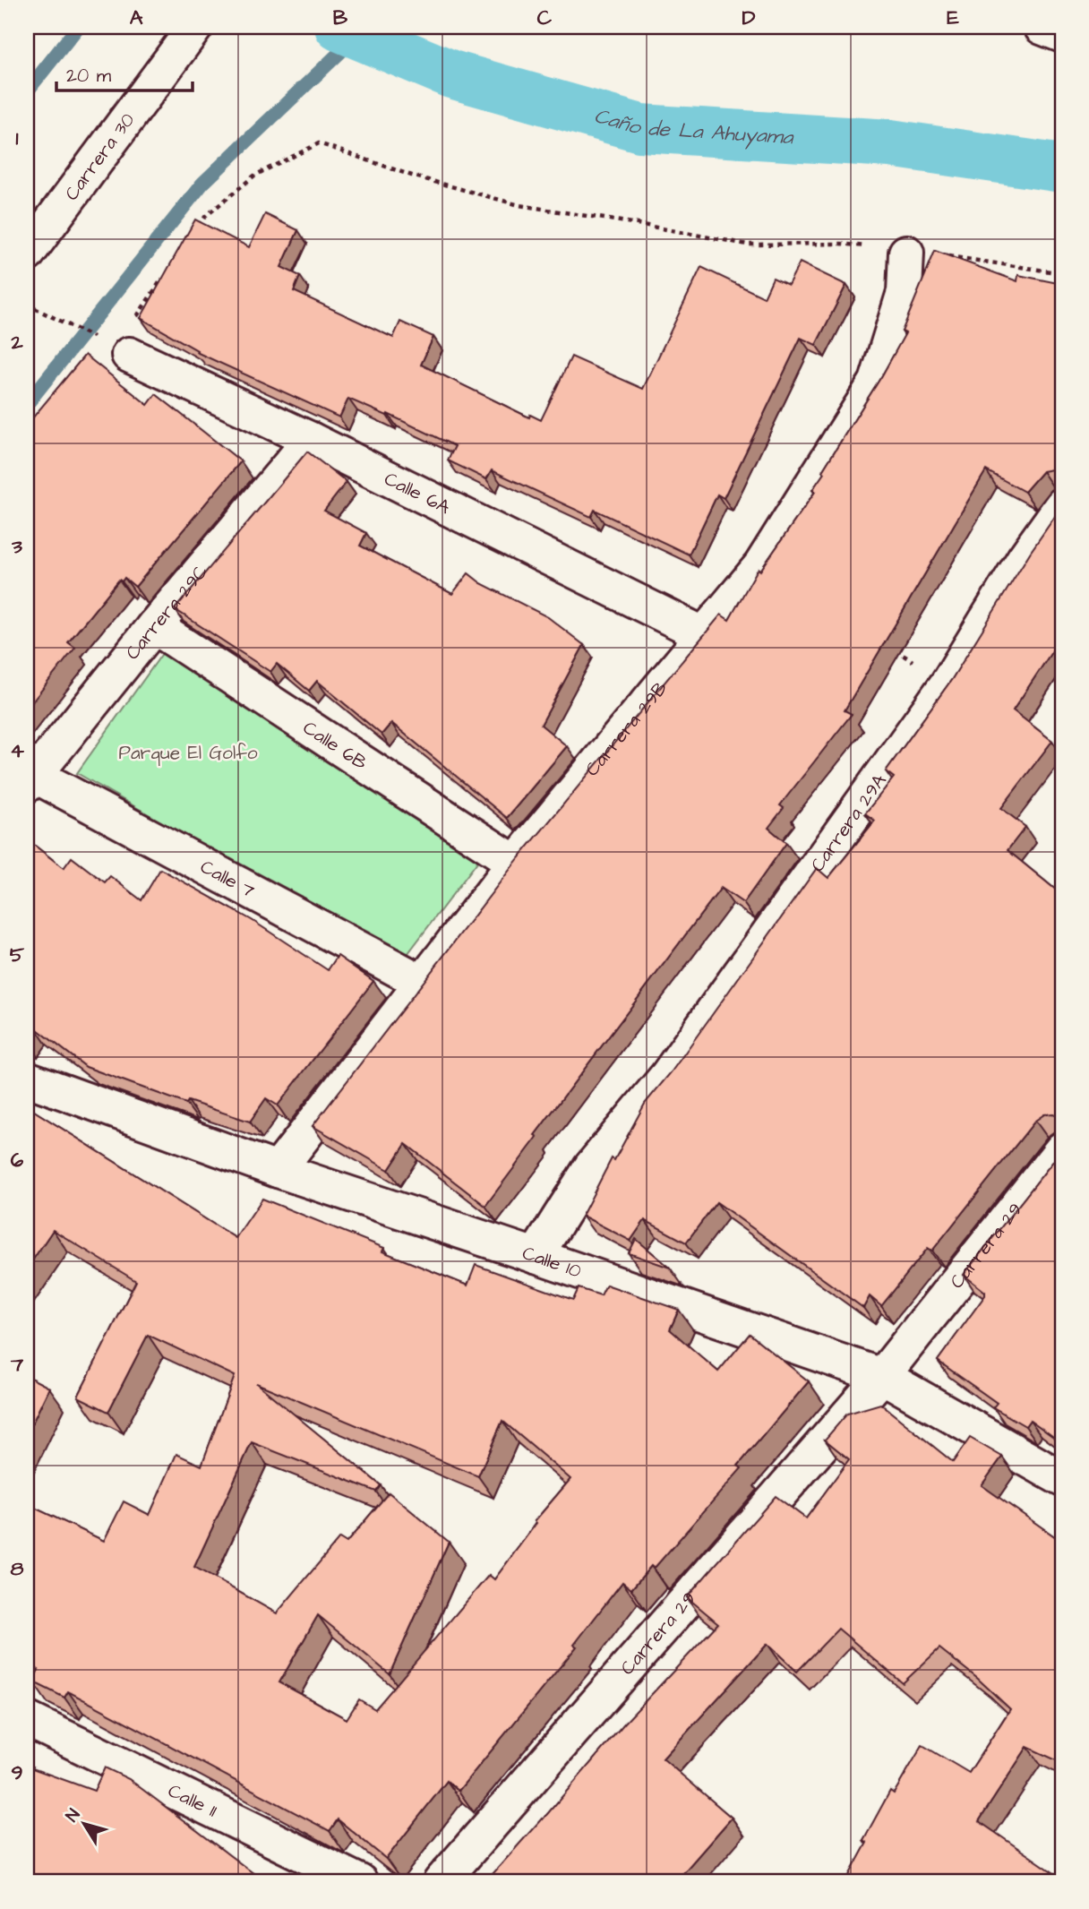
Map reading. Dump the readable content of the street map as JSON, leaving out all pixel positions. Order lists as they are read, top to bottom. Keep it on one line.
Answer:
{"streets":{"street":["Carrera 30","Calle 6A","Carrera 29C","Carrera 29B","Calle 6B","Carrera 29A","Calle 7","Carrera 29","Calle 10","Calle 11"]},"crossings":[["Calle 6A","Carrera 29C"],["Calle 6A","Carrera 29B"],["Carrera 29C","Calle 6B"],["Carrera 29C","Calle 7"],["Carrera 29B","Calle 6B"],["Carrera 29B","Calle 7"],["Carrera 29B","Calle 10"],["Carrera 29A","Calle 10"],["Carrera 29","Calle 10"]],"water":["Caño de La Ahuyama"],"parks":["Parque El Golfo"],"scale_bar":"20 m","north":"top left","grid":{"columns":["A","B","C","D","E"],"rows":["1","2","3","4","5","6","7","8","9"]}}
